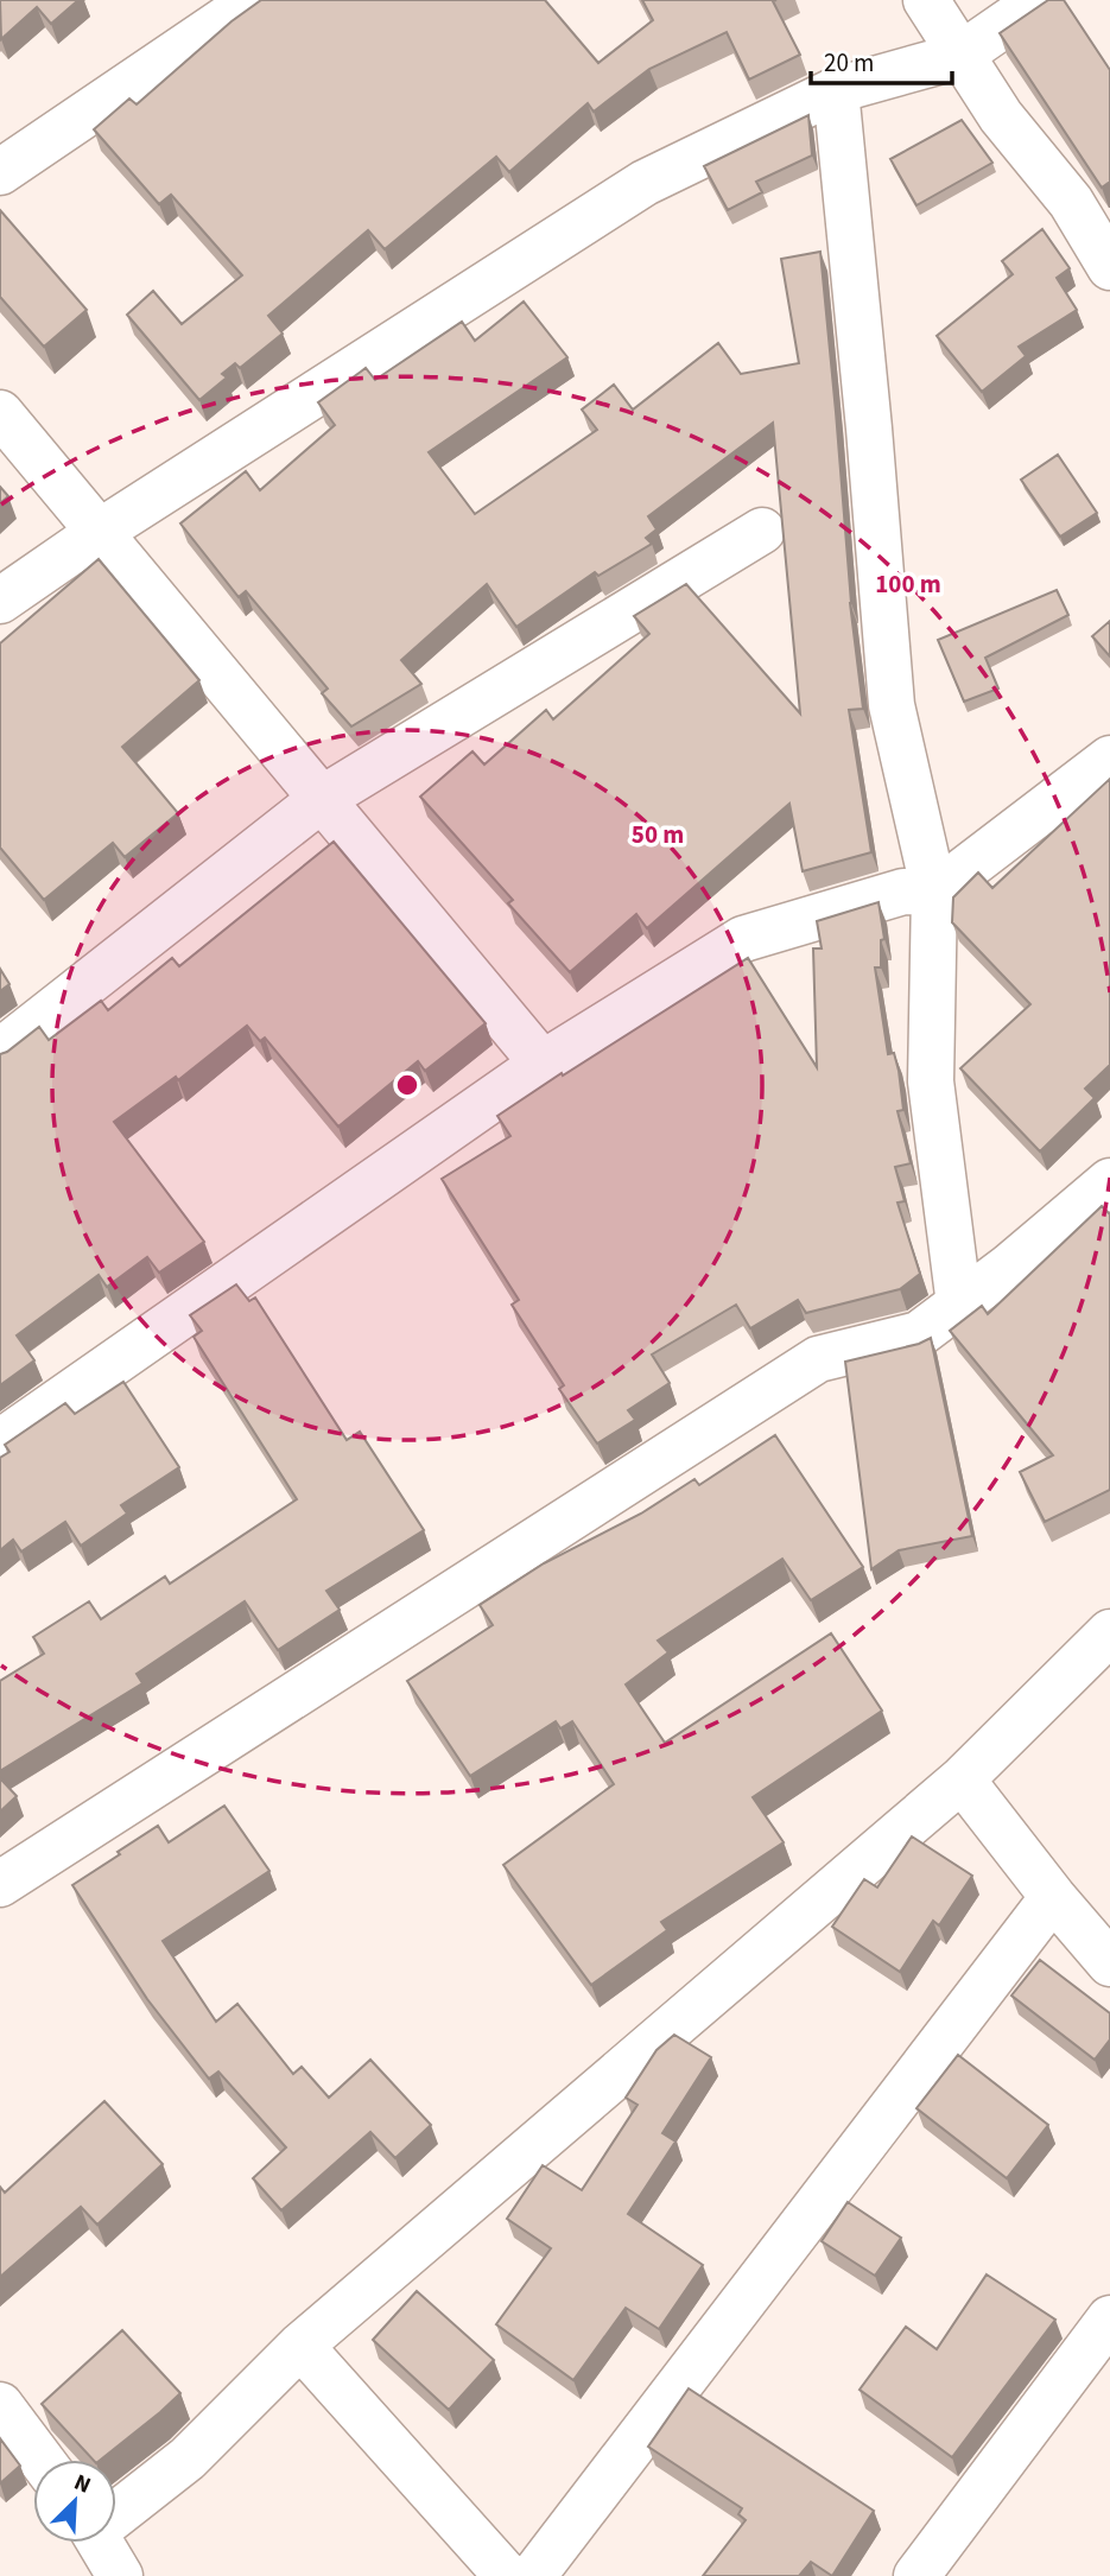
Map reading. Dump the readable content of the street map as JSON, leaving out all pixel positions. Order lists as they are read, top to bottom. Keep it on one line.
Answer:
{"scale_bar":"20 m","north":"top right","rings":["100 m","50 m"]}
